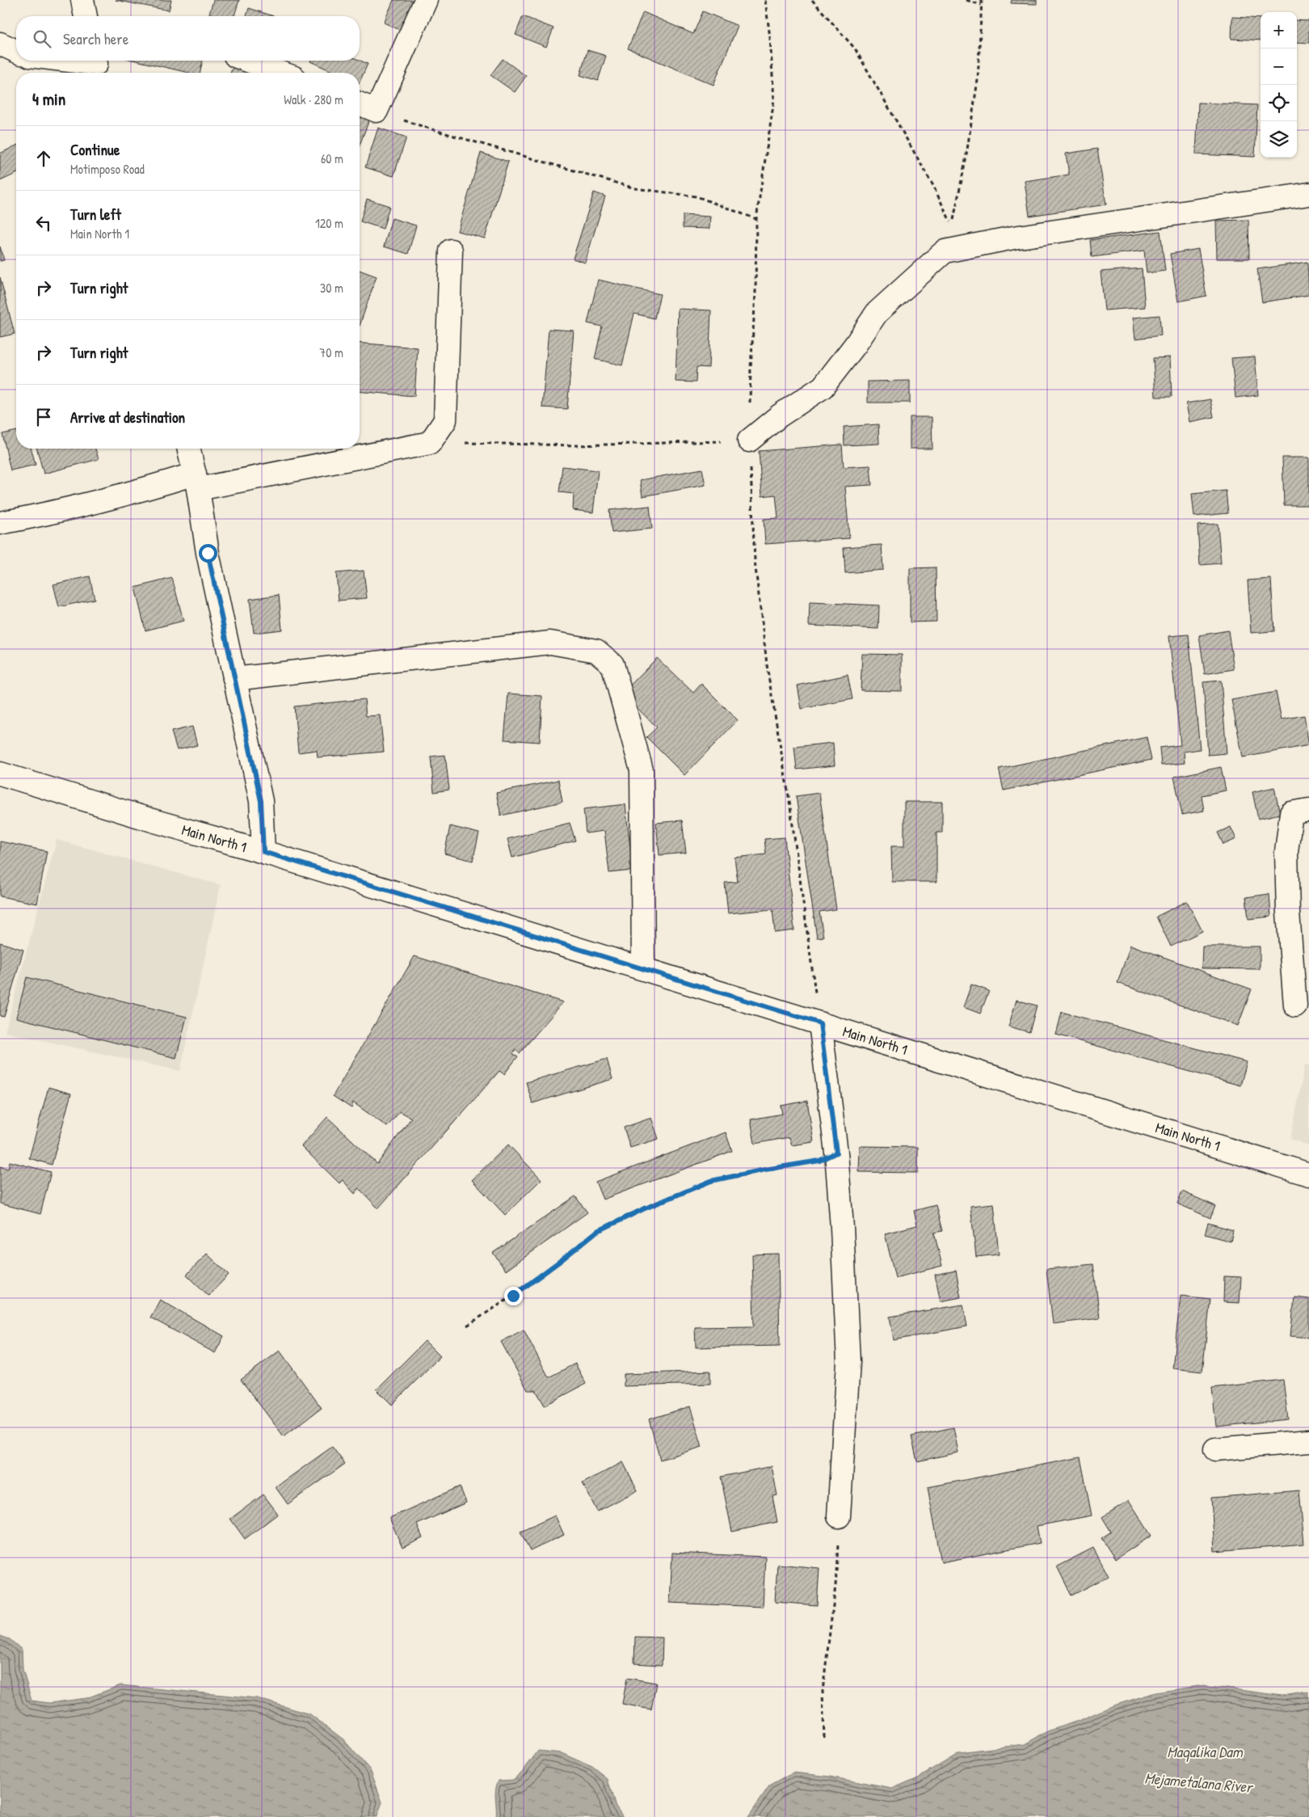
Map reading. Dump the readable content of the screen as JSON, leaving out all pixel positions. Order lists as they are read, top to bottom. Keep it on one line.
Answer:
{"streets":{"main road":["Main North 1"]},"water":["Maqalika Dam","Mejametalana River"],"page":{"map_buttons":["+","−"],"search":"Search here","heading":["4 min","Walk · 280 m"],"list":[["Continue","Motimposo Road","60 m"],["Turn left","Main North 1","120 m"],["Turn right","30 m"],["Turn right","70 m"],"Arrive at destination"]}}
